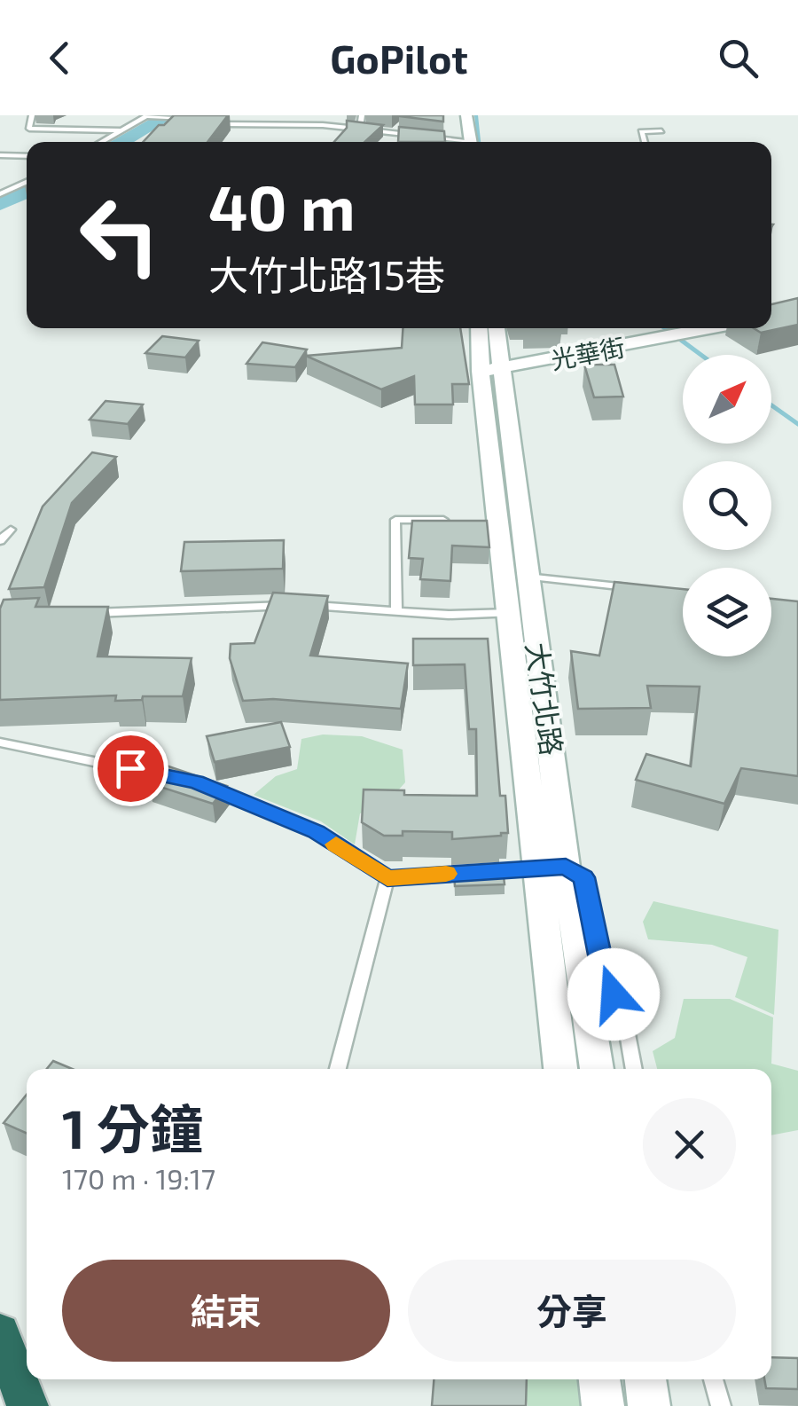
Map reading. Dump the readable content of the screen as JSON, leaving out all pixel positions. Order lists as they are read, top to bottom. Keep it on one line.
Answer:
{"streets":{"street":["光華街","大竹北路"]},"crossings":[["光華街","大竹北路"]],"north":"top right","page":{"header":"GoPilot","turn":["40 m","大竹北路15巷"],"heading":["1 分鐘","170 m · 19:17"],"buttons":["結束","分享"]}}
